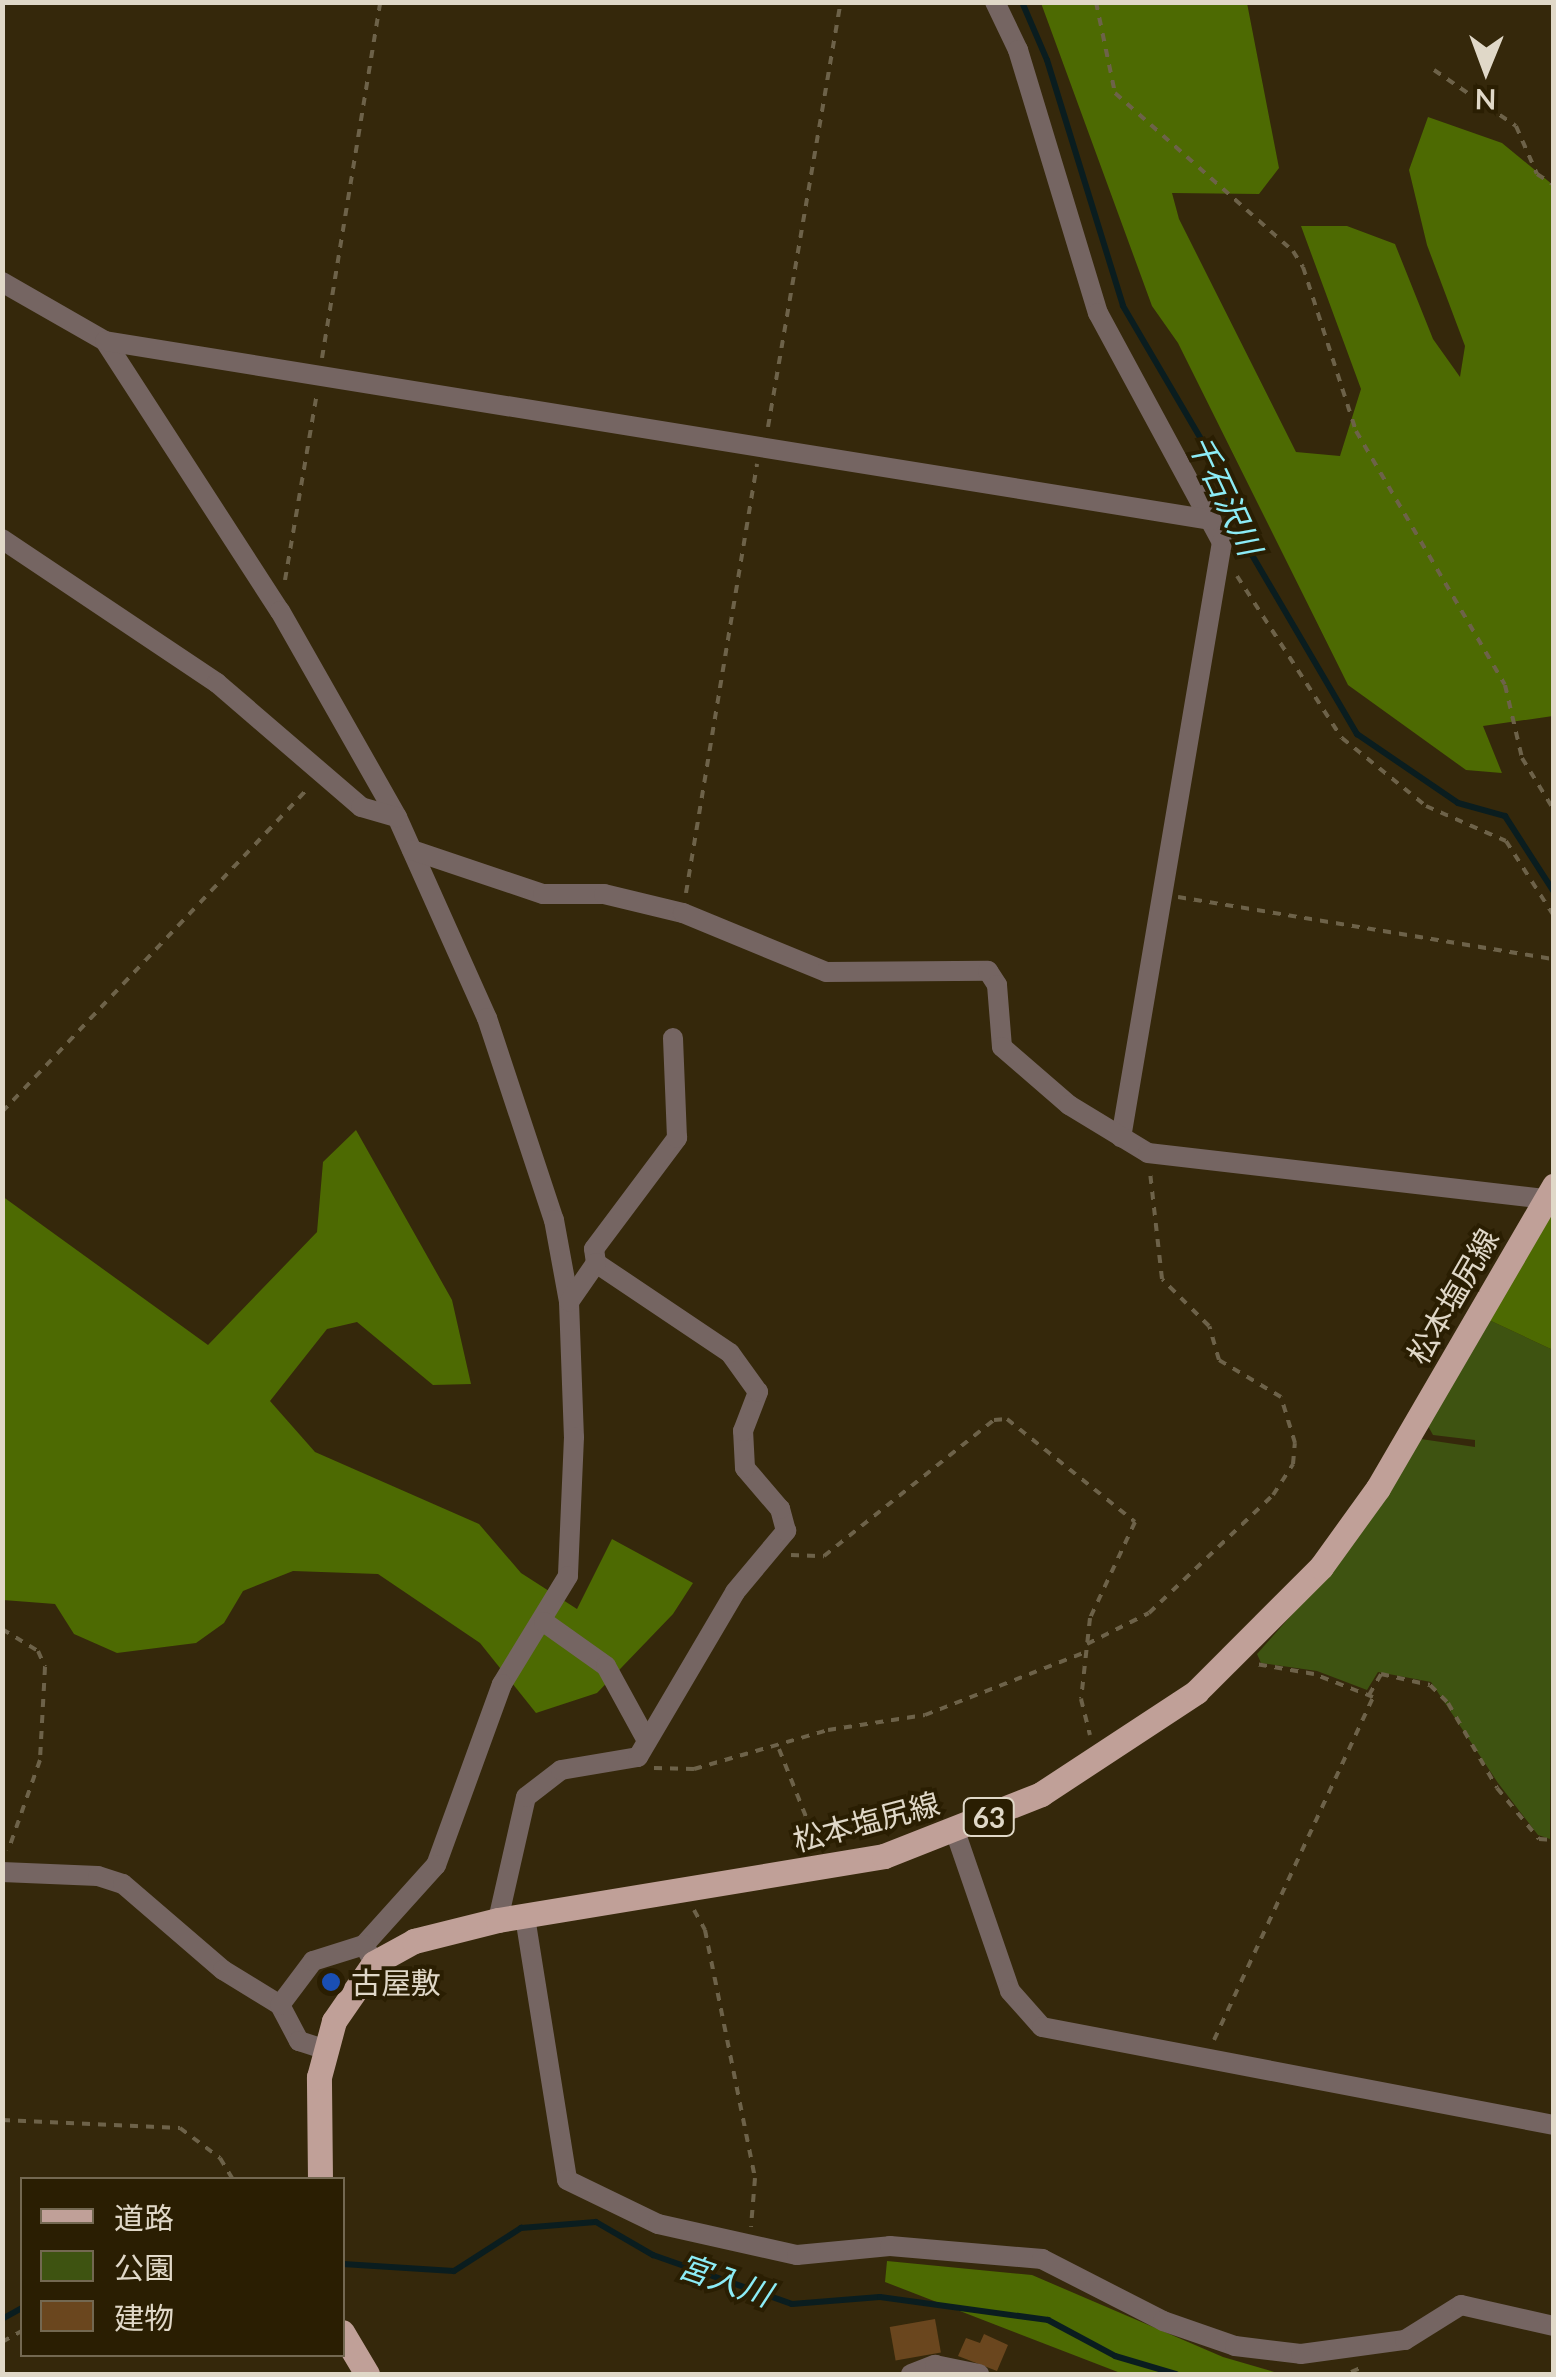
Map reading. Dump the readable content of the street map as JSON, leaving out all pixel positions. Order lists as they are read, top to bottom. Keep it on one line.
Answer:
{"streets":{"main road":["松本塩尻線","63"]},"water":["千石沢川","宮入川"],"places":["古屋敷"],"legend":["道路","公園","建物"],"north":"bottom"}
